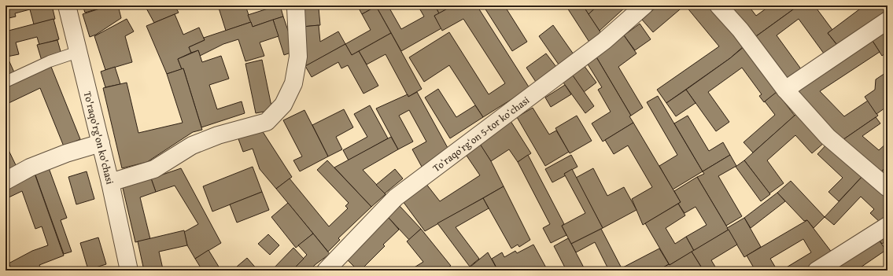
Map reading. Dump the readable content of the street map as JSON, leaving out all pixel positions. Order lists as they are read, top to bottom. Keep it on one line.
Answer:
{"streets":{"street":["Toʻraqoʻrgʻon 5-tor koʻchasi","To'raqo'rg'on ko'chasi"]}}
